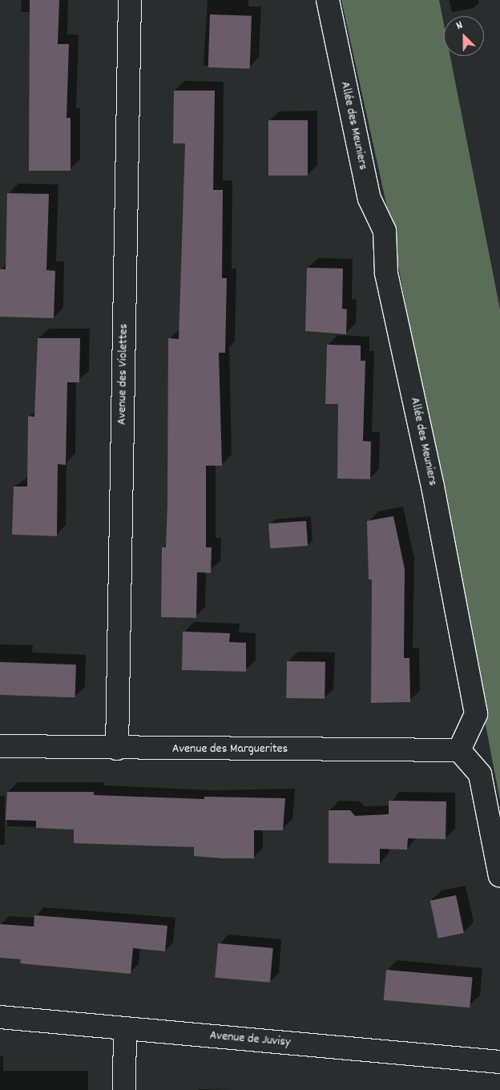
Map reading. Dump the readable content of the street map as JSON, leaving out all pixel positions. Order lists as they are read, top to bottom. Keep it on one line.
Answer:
{"streets":{"street":["Allée des Meuniers","Avenue des Violettes","Avenue des Marguerites","Avenue de Juvisy"]},"crossings":[["Allée des Meuniers","Avenue des Marguerites"],["Avenue des Violettes","Avenue des Marguerites"]],"north":"top left"}
